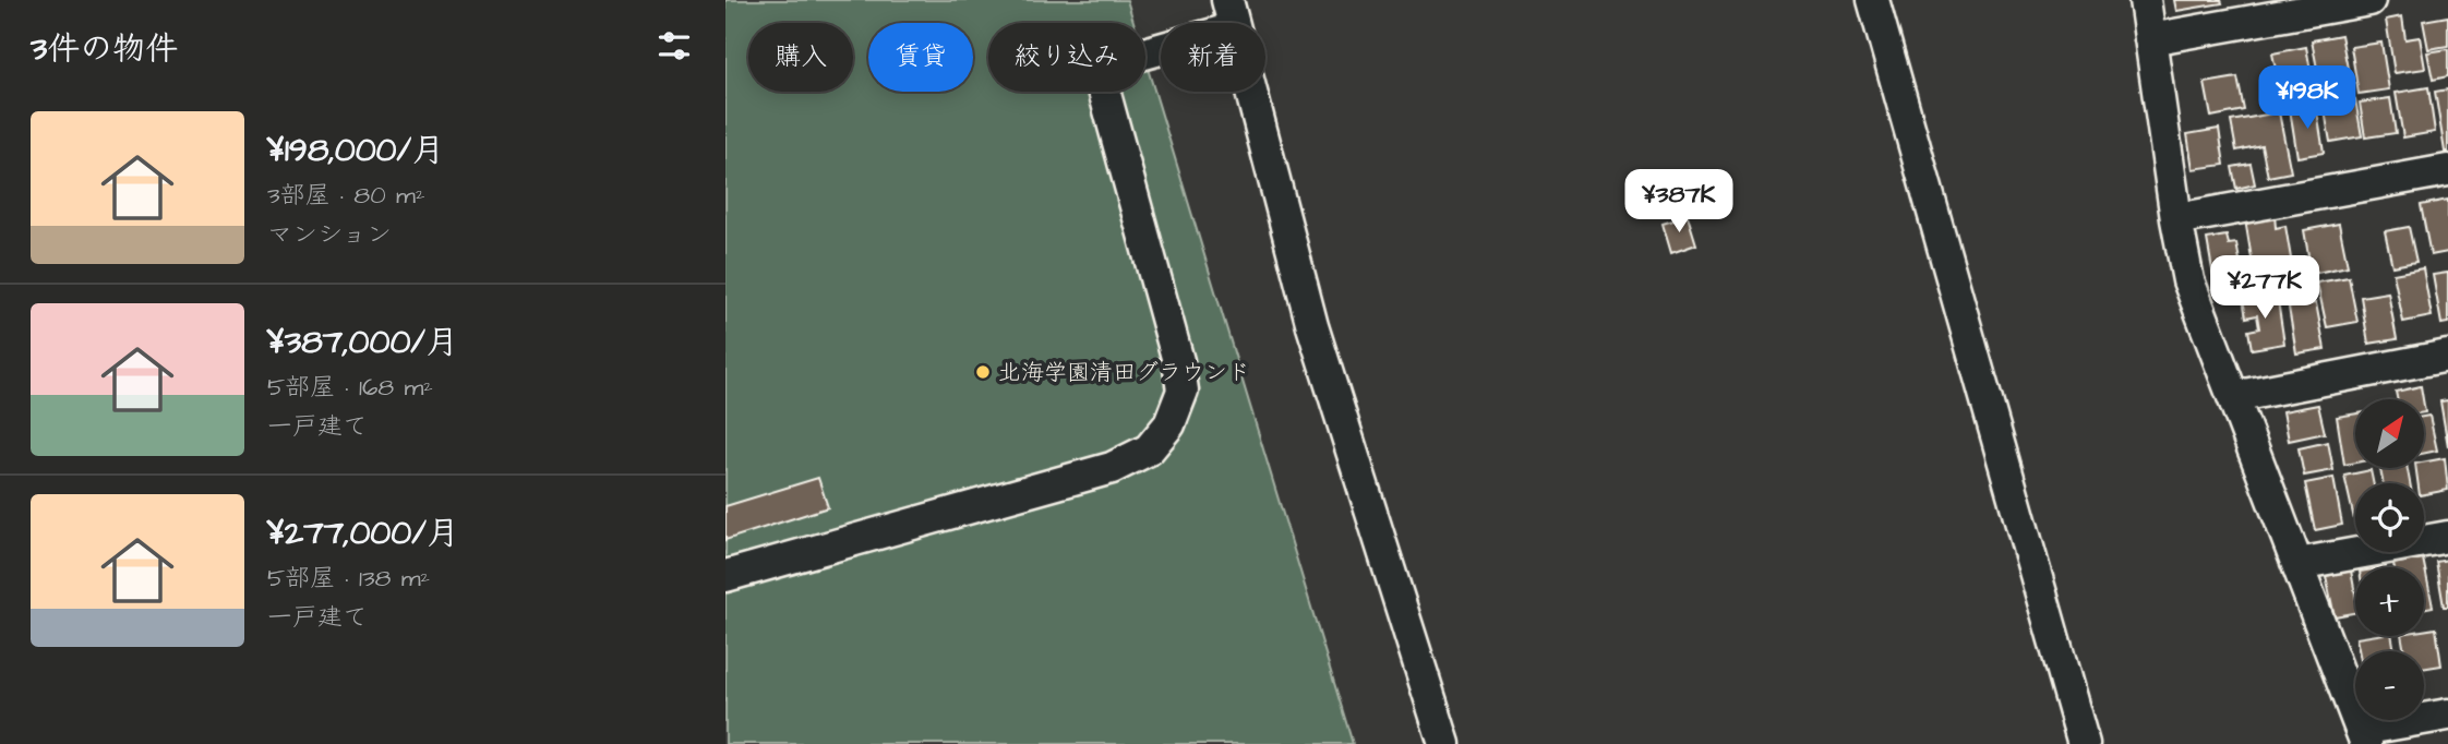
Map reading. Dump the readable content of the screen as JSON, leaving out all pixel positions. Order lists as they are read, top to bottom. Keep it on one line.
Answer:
{"places":["北海学園清田グラウンド"],"north":"top right","page":{"heading":"3件の物件","chip":["購入","賃貸","絞り込み","新着"],"price":["¥198K","¥387K","¥277K"],"list":[{"name":"¥198,000/月","note":"3部屋 · 80 m² · マンション"},{"name":"¥387,000/月","note":"5部屋 · 168 m² · 一戸建て"},{"name":"¥277,000/月","note":"5部屋 · 138 m² · 一戸建て"}],"map_buttons":["+","−"]}}
